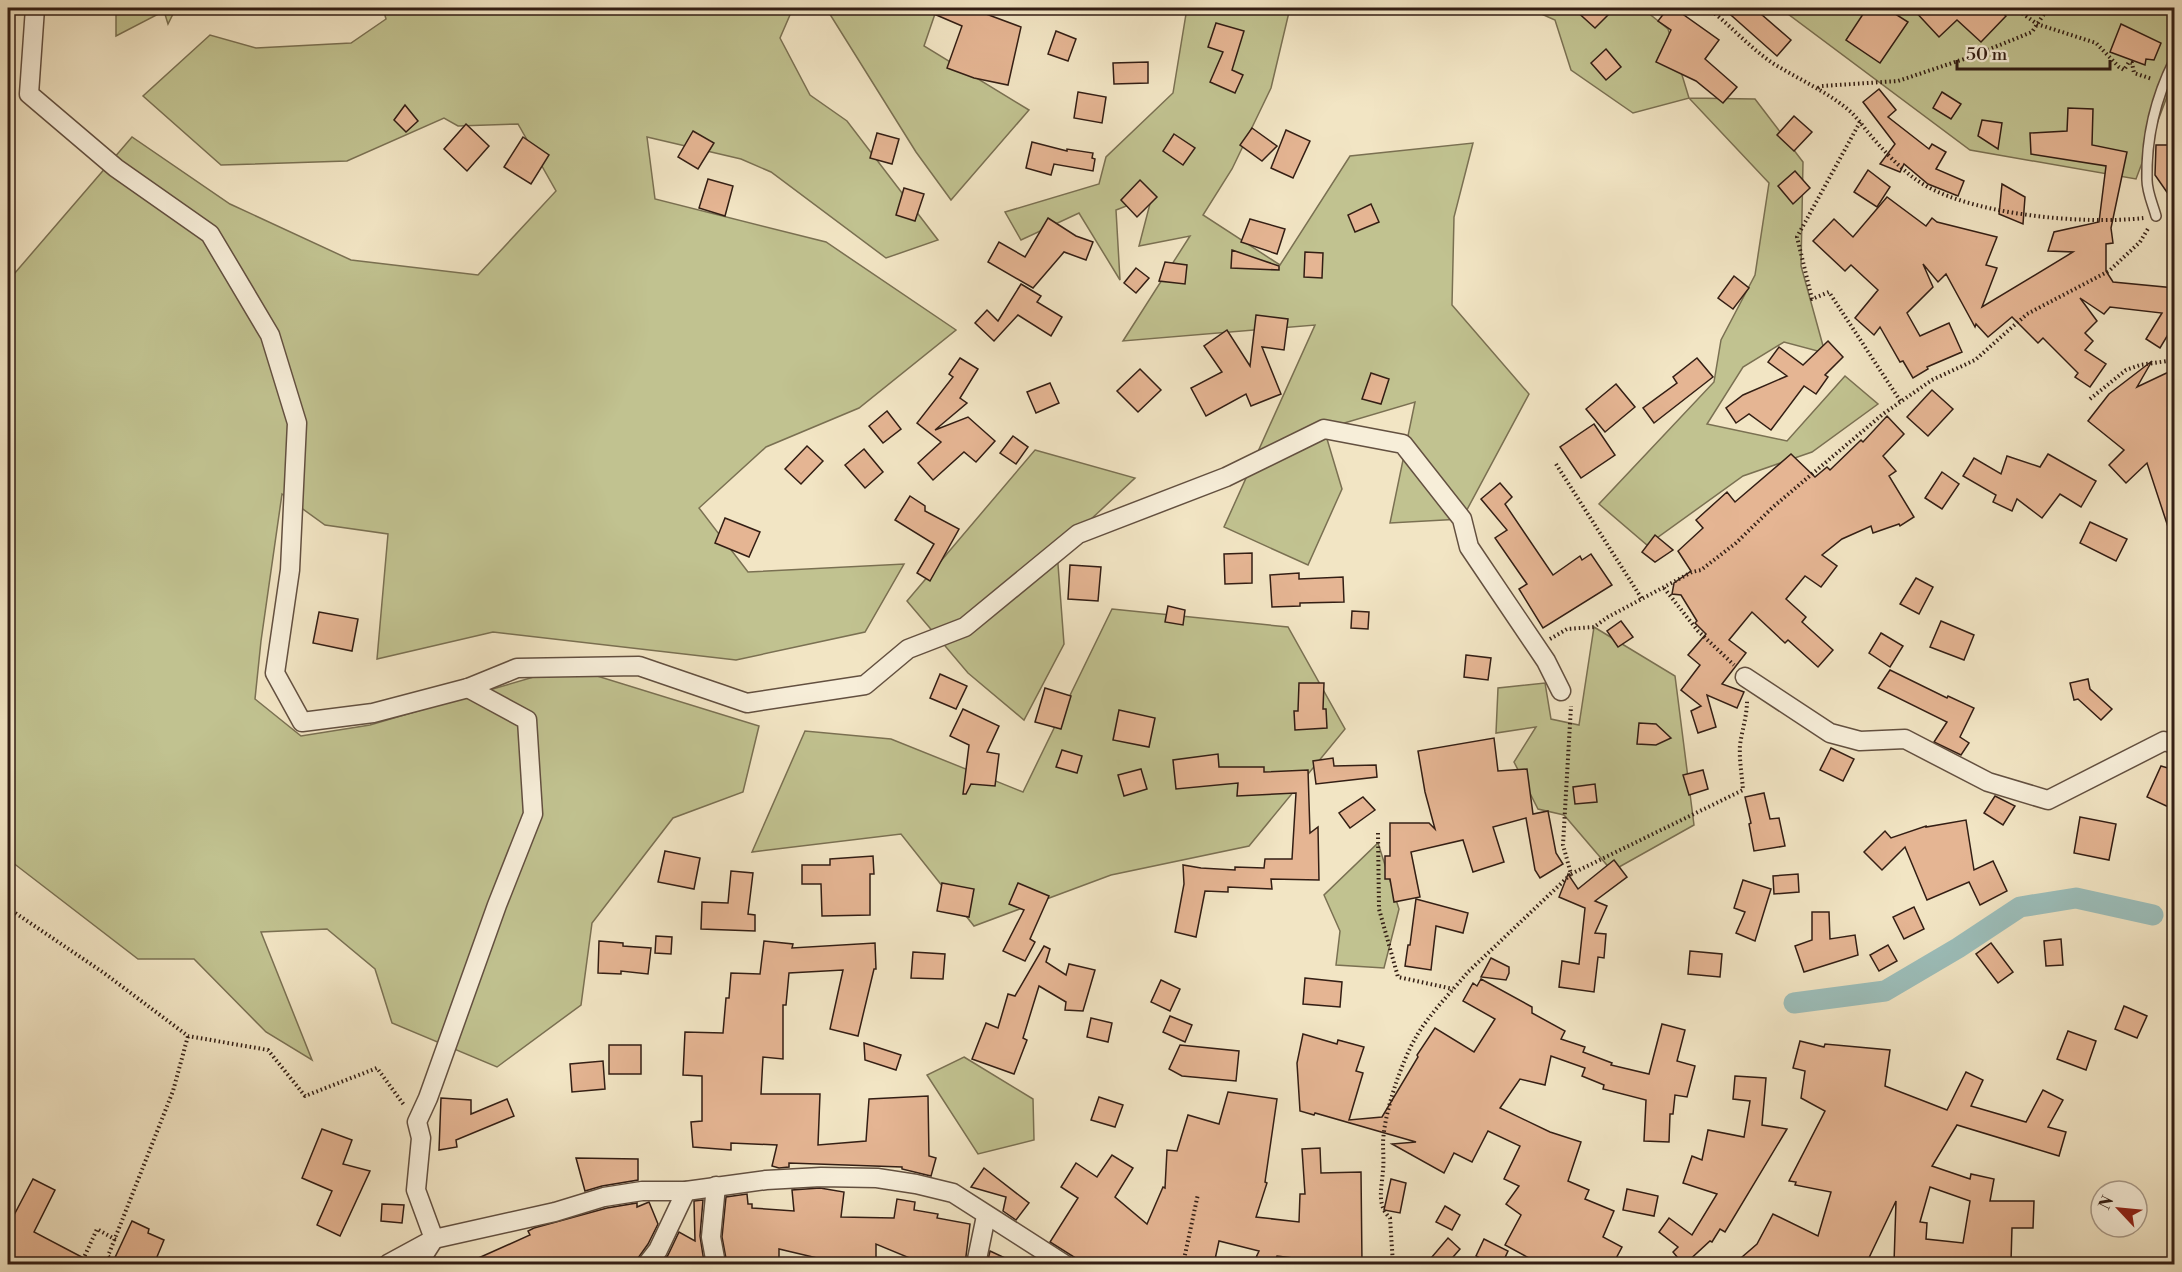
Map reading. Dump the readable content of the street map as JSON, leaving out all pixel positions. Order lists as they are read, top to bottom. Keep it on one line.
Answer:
{"scale_bar":"50 m","north":"top left"}
